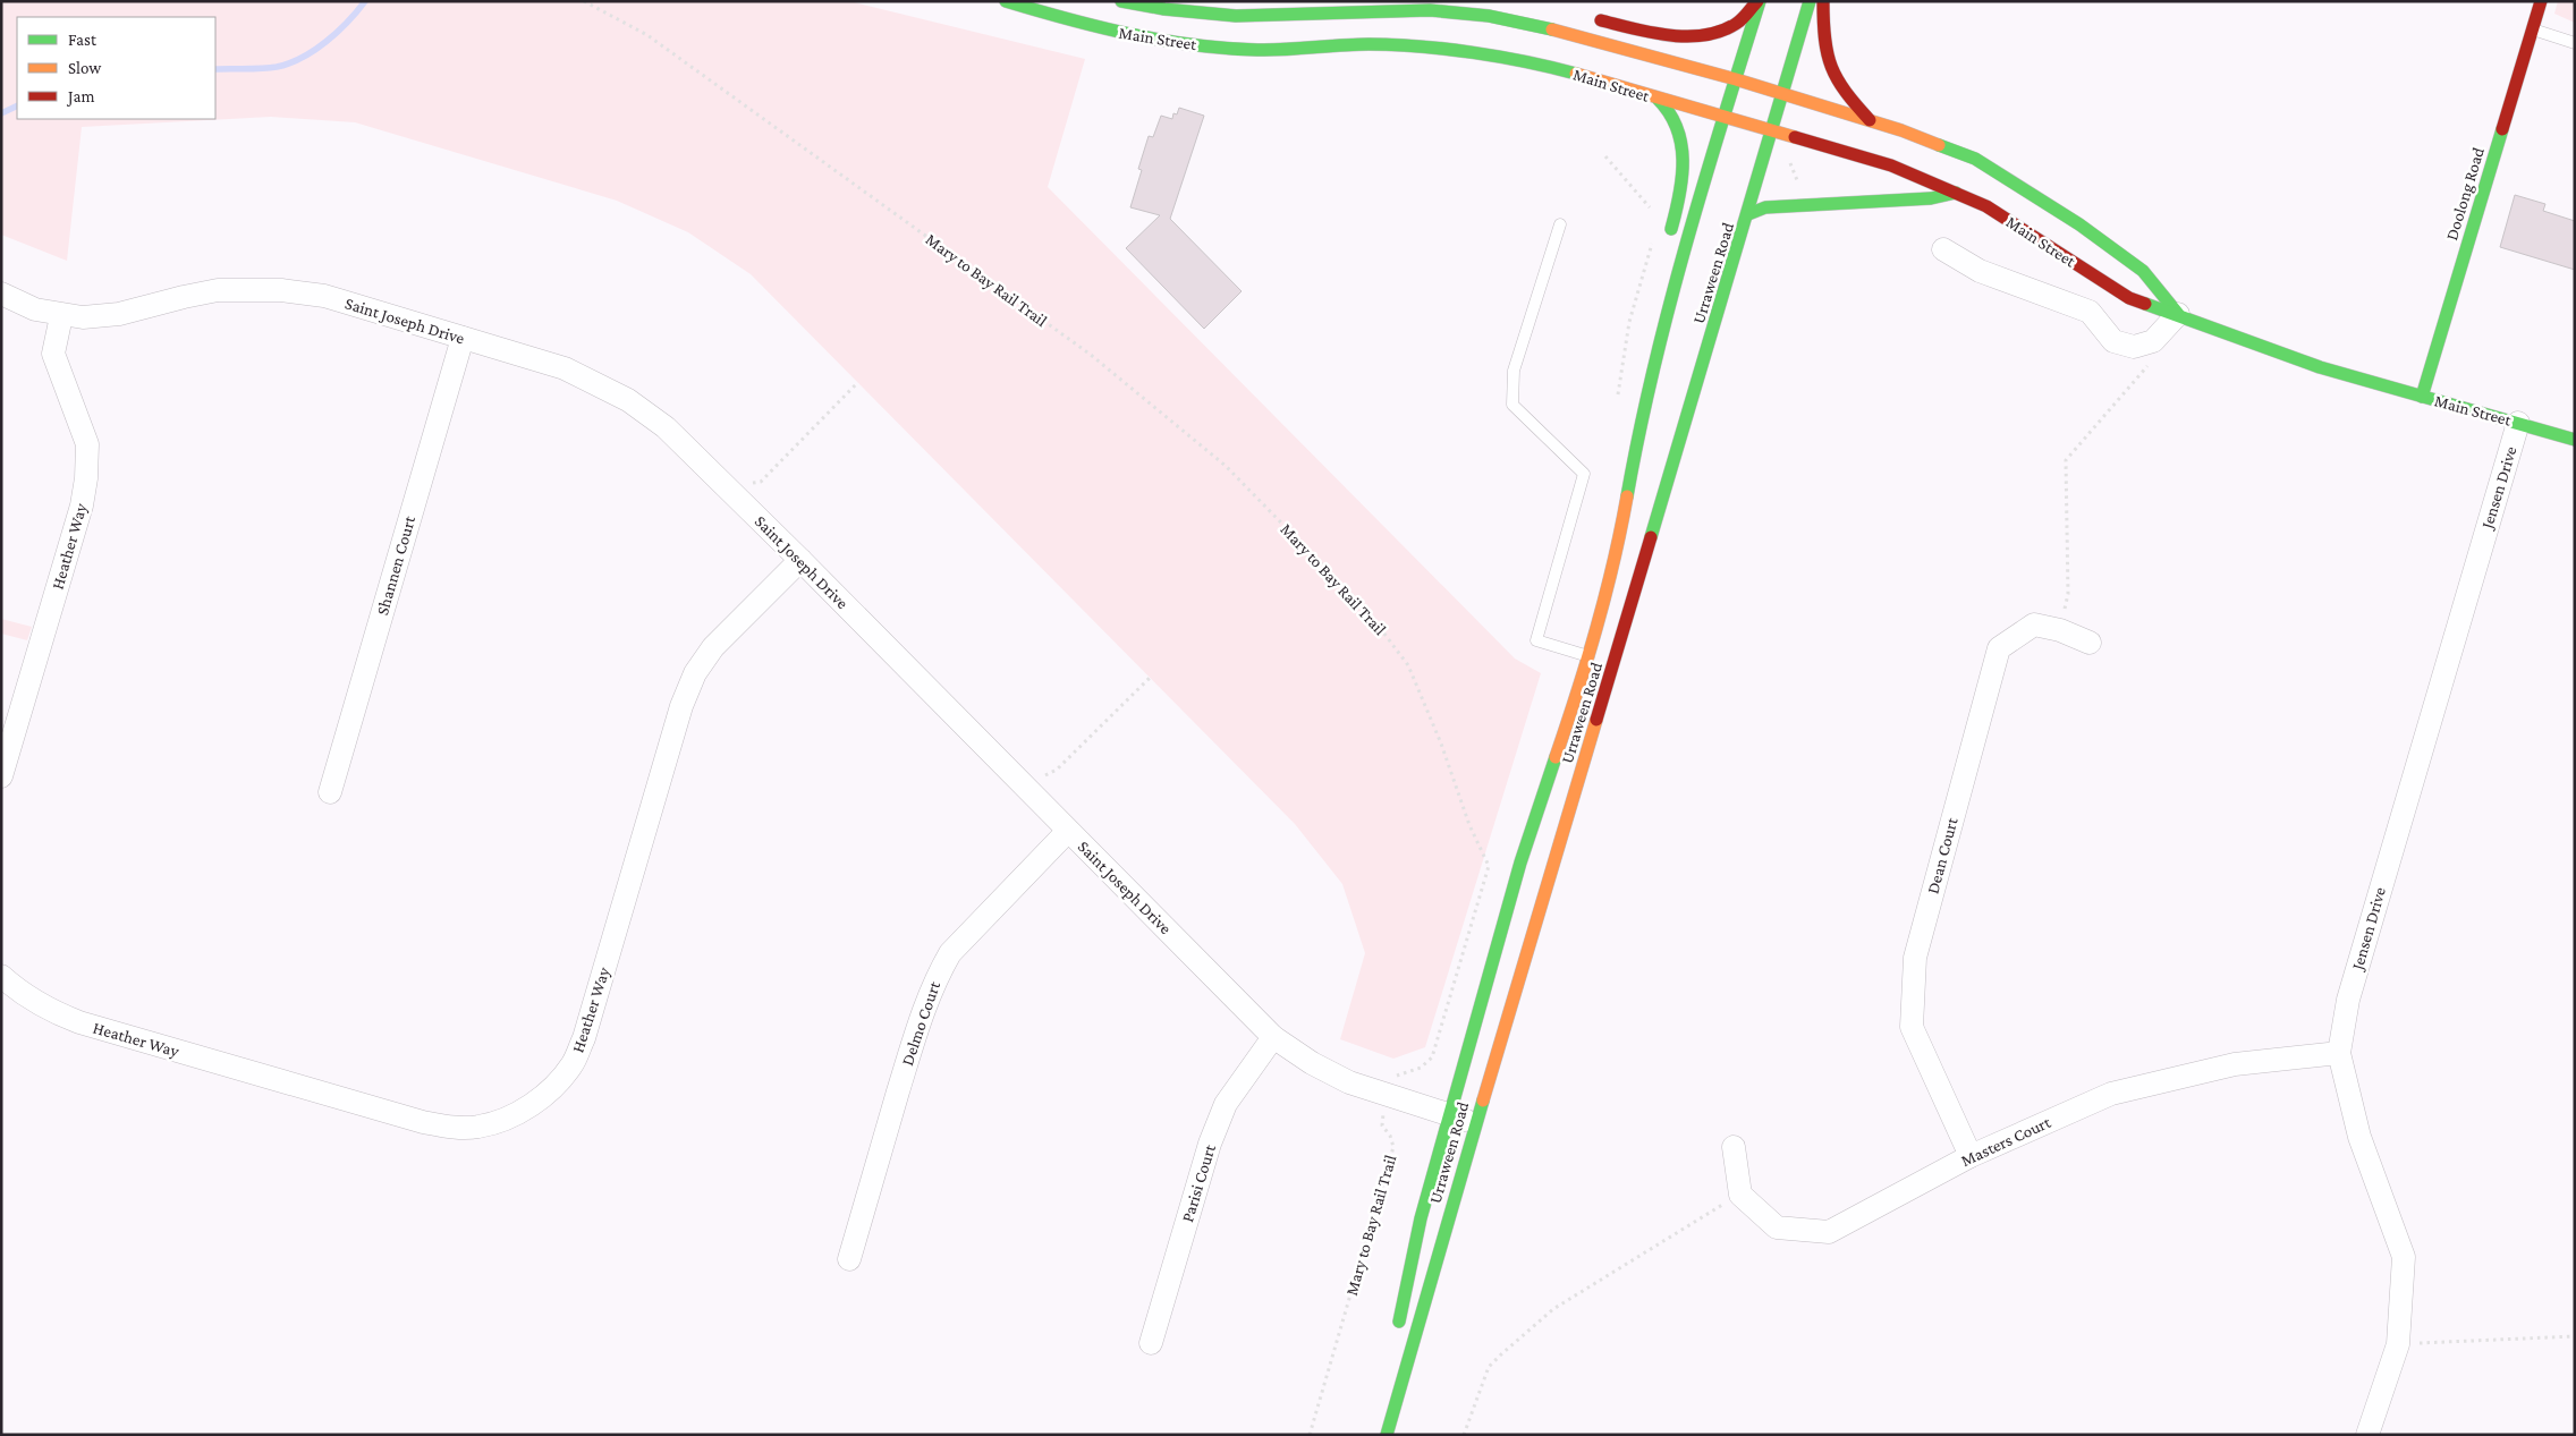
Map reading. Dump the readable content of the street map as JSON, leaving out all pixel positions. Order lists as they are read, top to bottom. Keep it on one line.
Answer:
{"streets":{"main road":["Main Street","Doolong Road","Urraween Road"],"street":["Saint Joseph Drive","Jensen Drive","Heather Way","Shannen Court","Dean Court","Delmo Court","Masters Court","Parisi Court"],"path":["Mary to Bay Rail Trail"]},"crossings":[["Main Street","Doolong Road"],["Main Street","Urraween Road"],["Main Street","Jensen Drive"],["Urraween Road","Saint Joseph Drive"],["Mary to Bay Rail Trail","Saint Joseph Drive"],["Saint Joseph Drive","Heather Way"],["Saint Joseph Drive","Shannen Court"],["Saint Joseph Drive","Delmo Court"],["Saint Joseph Drive","Parisi Court"],["Jensen Drive","Masters Court"],["Dean Court","Masters Court"]],"legend":["Fast","Slow","Jam"]}
